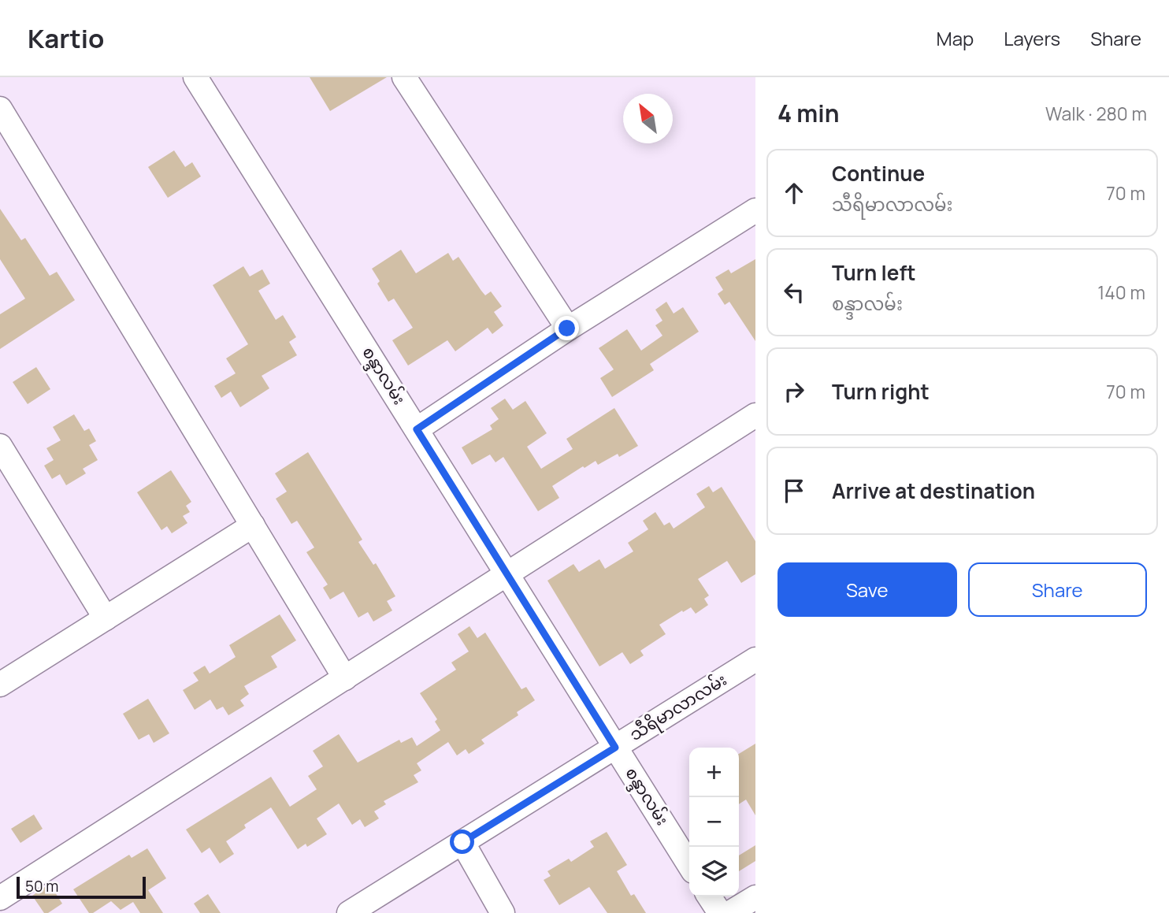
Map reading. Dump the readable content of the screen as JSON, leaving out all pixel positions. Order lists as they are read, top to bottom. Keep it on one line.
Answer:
{"streets":{"street":["စန္ဒာလမ်း","သီရိမာလာလမ်း"]},"crossings":[["စန္ဒာလမ်း","သီရိမာလာလမ်း"]],"scale_bar":"50 m","north":"top left","page":{"header":"Kartio","nav":["Map","Layers","Share"],"heading":["4 min","Walk · 280 m"],"list":[["Continue","သီရိမာလာလမ်း","70 m"],["Turn left","စန္ဒာလမ်း","140 m"],["Turn right","70 m"],"Arrive at destination"],"buttons":["Save","Share"],"map_buttons":["+","−"],"scale":"50 m"}}
